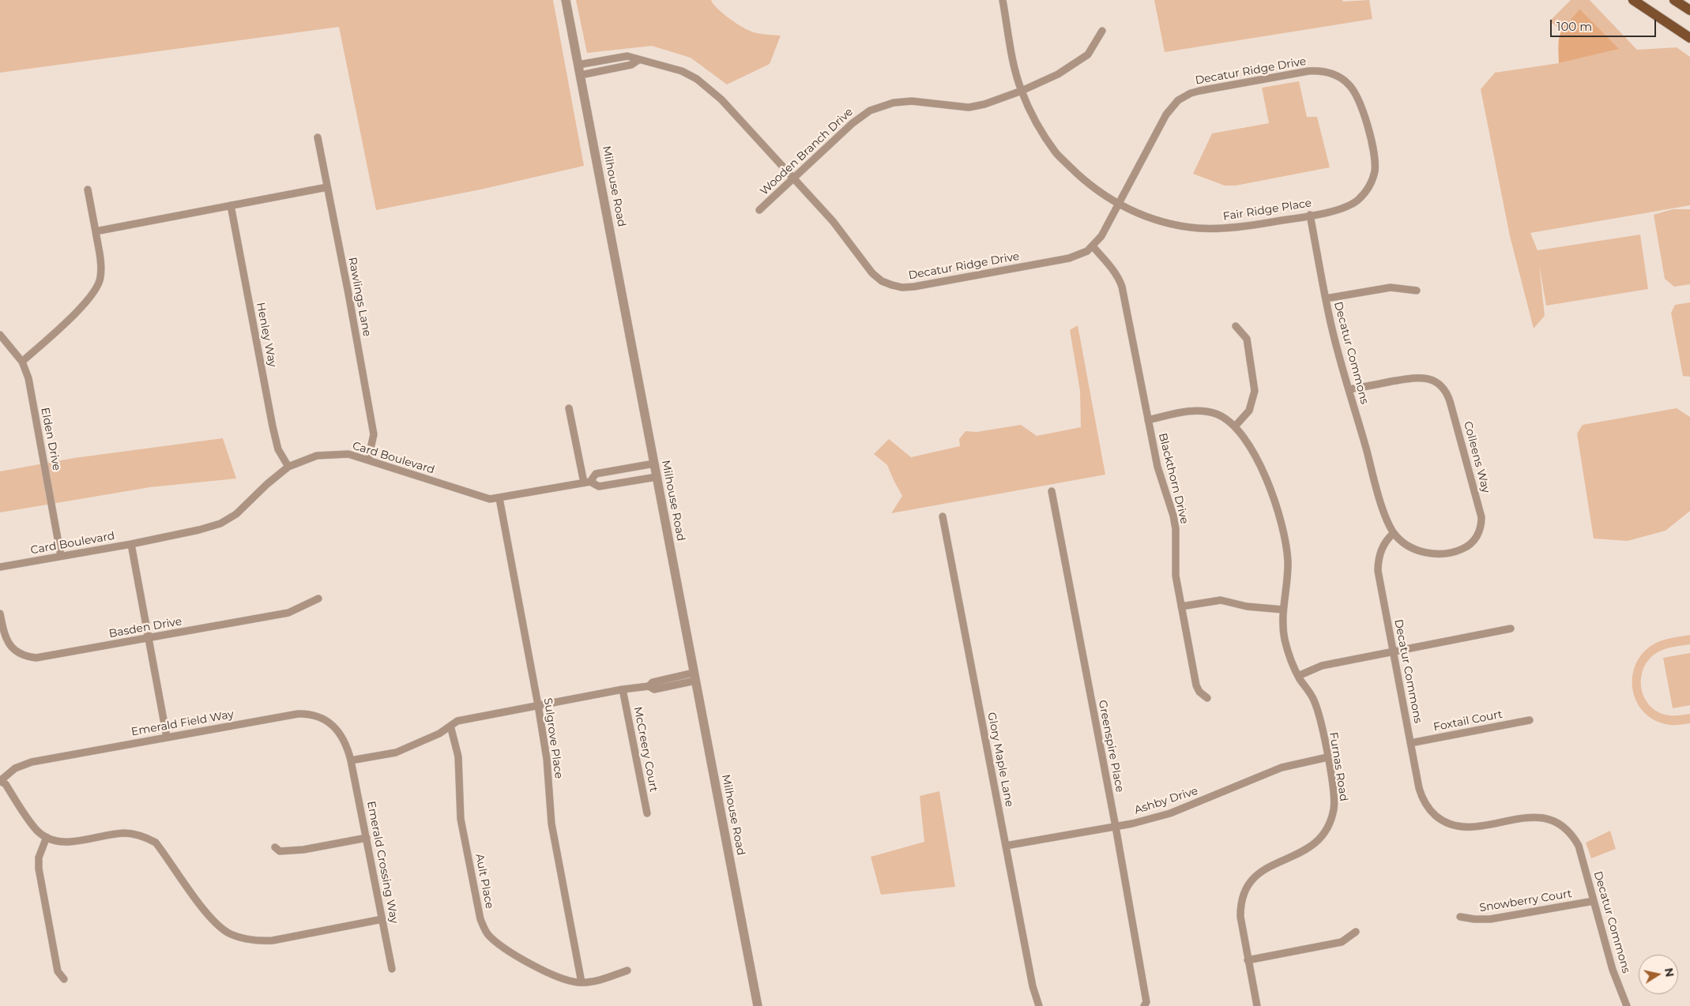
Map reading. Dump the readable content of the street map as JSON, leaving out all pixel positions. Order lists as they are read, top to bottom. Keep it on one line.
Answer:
{"streets":{"street":["Decatur Ridge Drive","Wooden Branch Drive","Milhouse Road","Fair Ridge Place","Rawlings Lane","Henley Way","Decatur Commons","Elden Drive","Colleens Way","Card Boulevard","Blackthorn Drive","Basden Drive","Foxtail Court","Emerald Field Way","Sulgrove Place","Greenspire Place","McCreery Court","Glory Maple Lane","Furnas Road","Ashby Drive","Emerald Crossing Way","Ault Place","Snowberry Court"]},"crossings":[["Decatur Ridge Drive","Wooden Branch Drive"],["Decatur Ridge Drive","Milhouse Road"],["Decatur Ridge Drive","Fair Ridge Place"],["Decatur Ridge Drive","Blackthorn Drive"],["Wooden Branch Drive","Fair Ridge Place"],["Milhouse Road","Card Boulevard"],["Fair Ridge Place","Decatur Commons"],["Rawlings Lane","Card Boulevard"],["Henley Way","Card Boulevard"],["Decatur Commons","Colleens Way"],["Decatur Commons","Foxtail Court"],["Decatur Commons","Snowberry Court"],["Elden Drive","Card Boulevard"],["Card Boulevard","Sulgrove Place"],["Emerald Field Way","Emerald Crossing Way"],["Sulgrove Place","Ault Place"],["Greenspire Place","Ashby Drive"],["Glory Maple Lane","Ashby Drive"],["Furnas Road","Ashby Drive"]],"scale_bar":"100 m","north":"right"}
